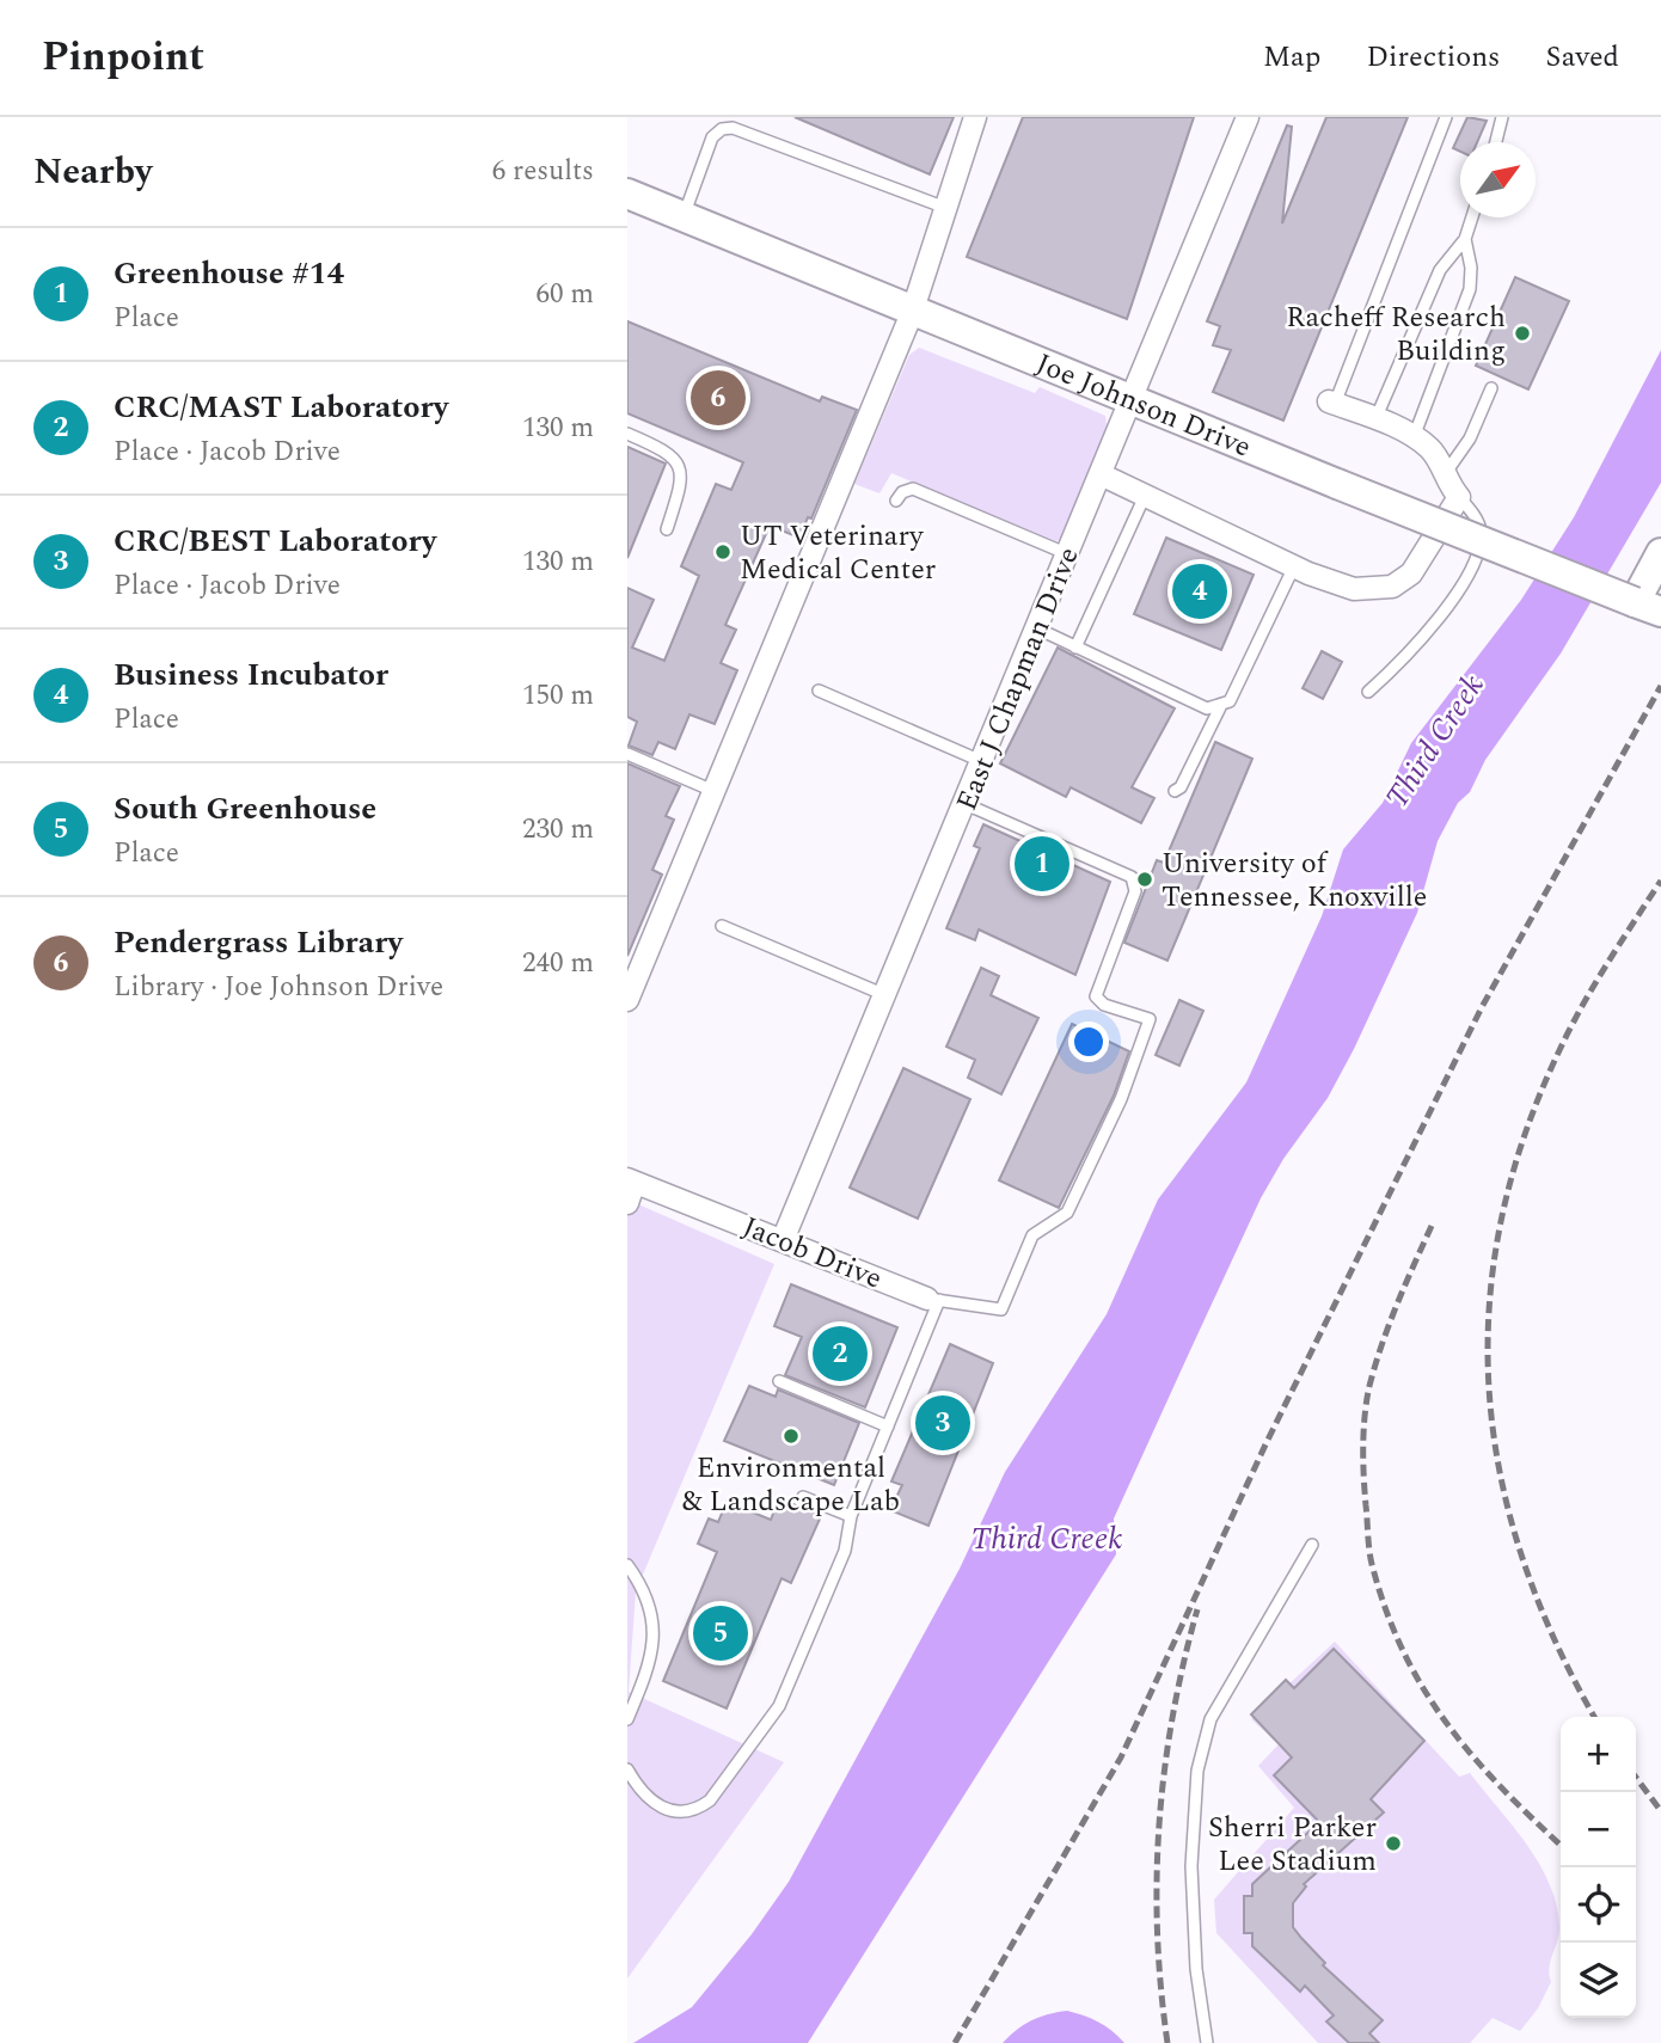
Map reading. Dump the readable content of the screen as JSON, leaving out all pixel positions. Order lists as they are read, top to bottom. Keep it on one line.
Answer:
{"streets":{"street":["Joe Johnson Drive","East J Chapman Drive","Jacob Drive"]},"crossings":[["Joe Johnson Drive","East J Chapman Drive"],["East J Chapman Drive","Jacob Drive"]],"water":["Third Creek"],"places":["Racheff Research Building","UT Veterinary Medical Center","University of Tennessee, Knoxville","Environmental & Landscape Lab","Sherri Parker Lee Stadium"],"north":"top right","page":{"header":"Pinpoint","nav":["Map","Directions","Saved"],"heading":["Nearby","6 results"],"list":[{"mark":"1","name":"Greenhouse #14","note":"Place","value":"60 m"},{"mark":"2","name":"CRC/MAST Laboratory","note":"Place · Jacob Drive","value":"130 m"},{"mark":"3","name":"CRC/BEST Laboratory","note":"Place · Jacob Drive","value":"130 m"},{"mark":"4","name":"Business Incubator","note":"Place","value":"150 m"},{"mark":"5","name":"South Greenhouse","note":"Place","value":"230 m"},{"mark":"6","name":"Pendergrass Library","note":"Library · Joe Johnson Drive","value":"240 m"}],"pins":["6","4","1","2","3","5"],"map_buttons":["+","−"]}}
